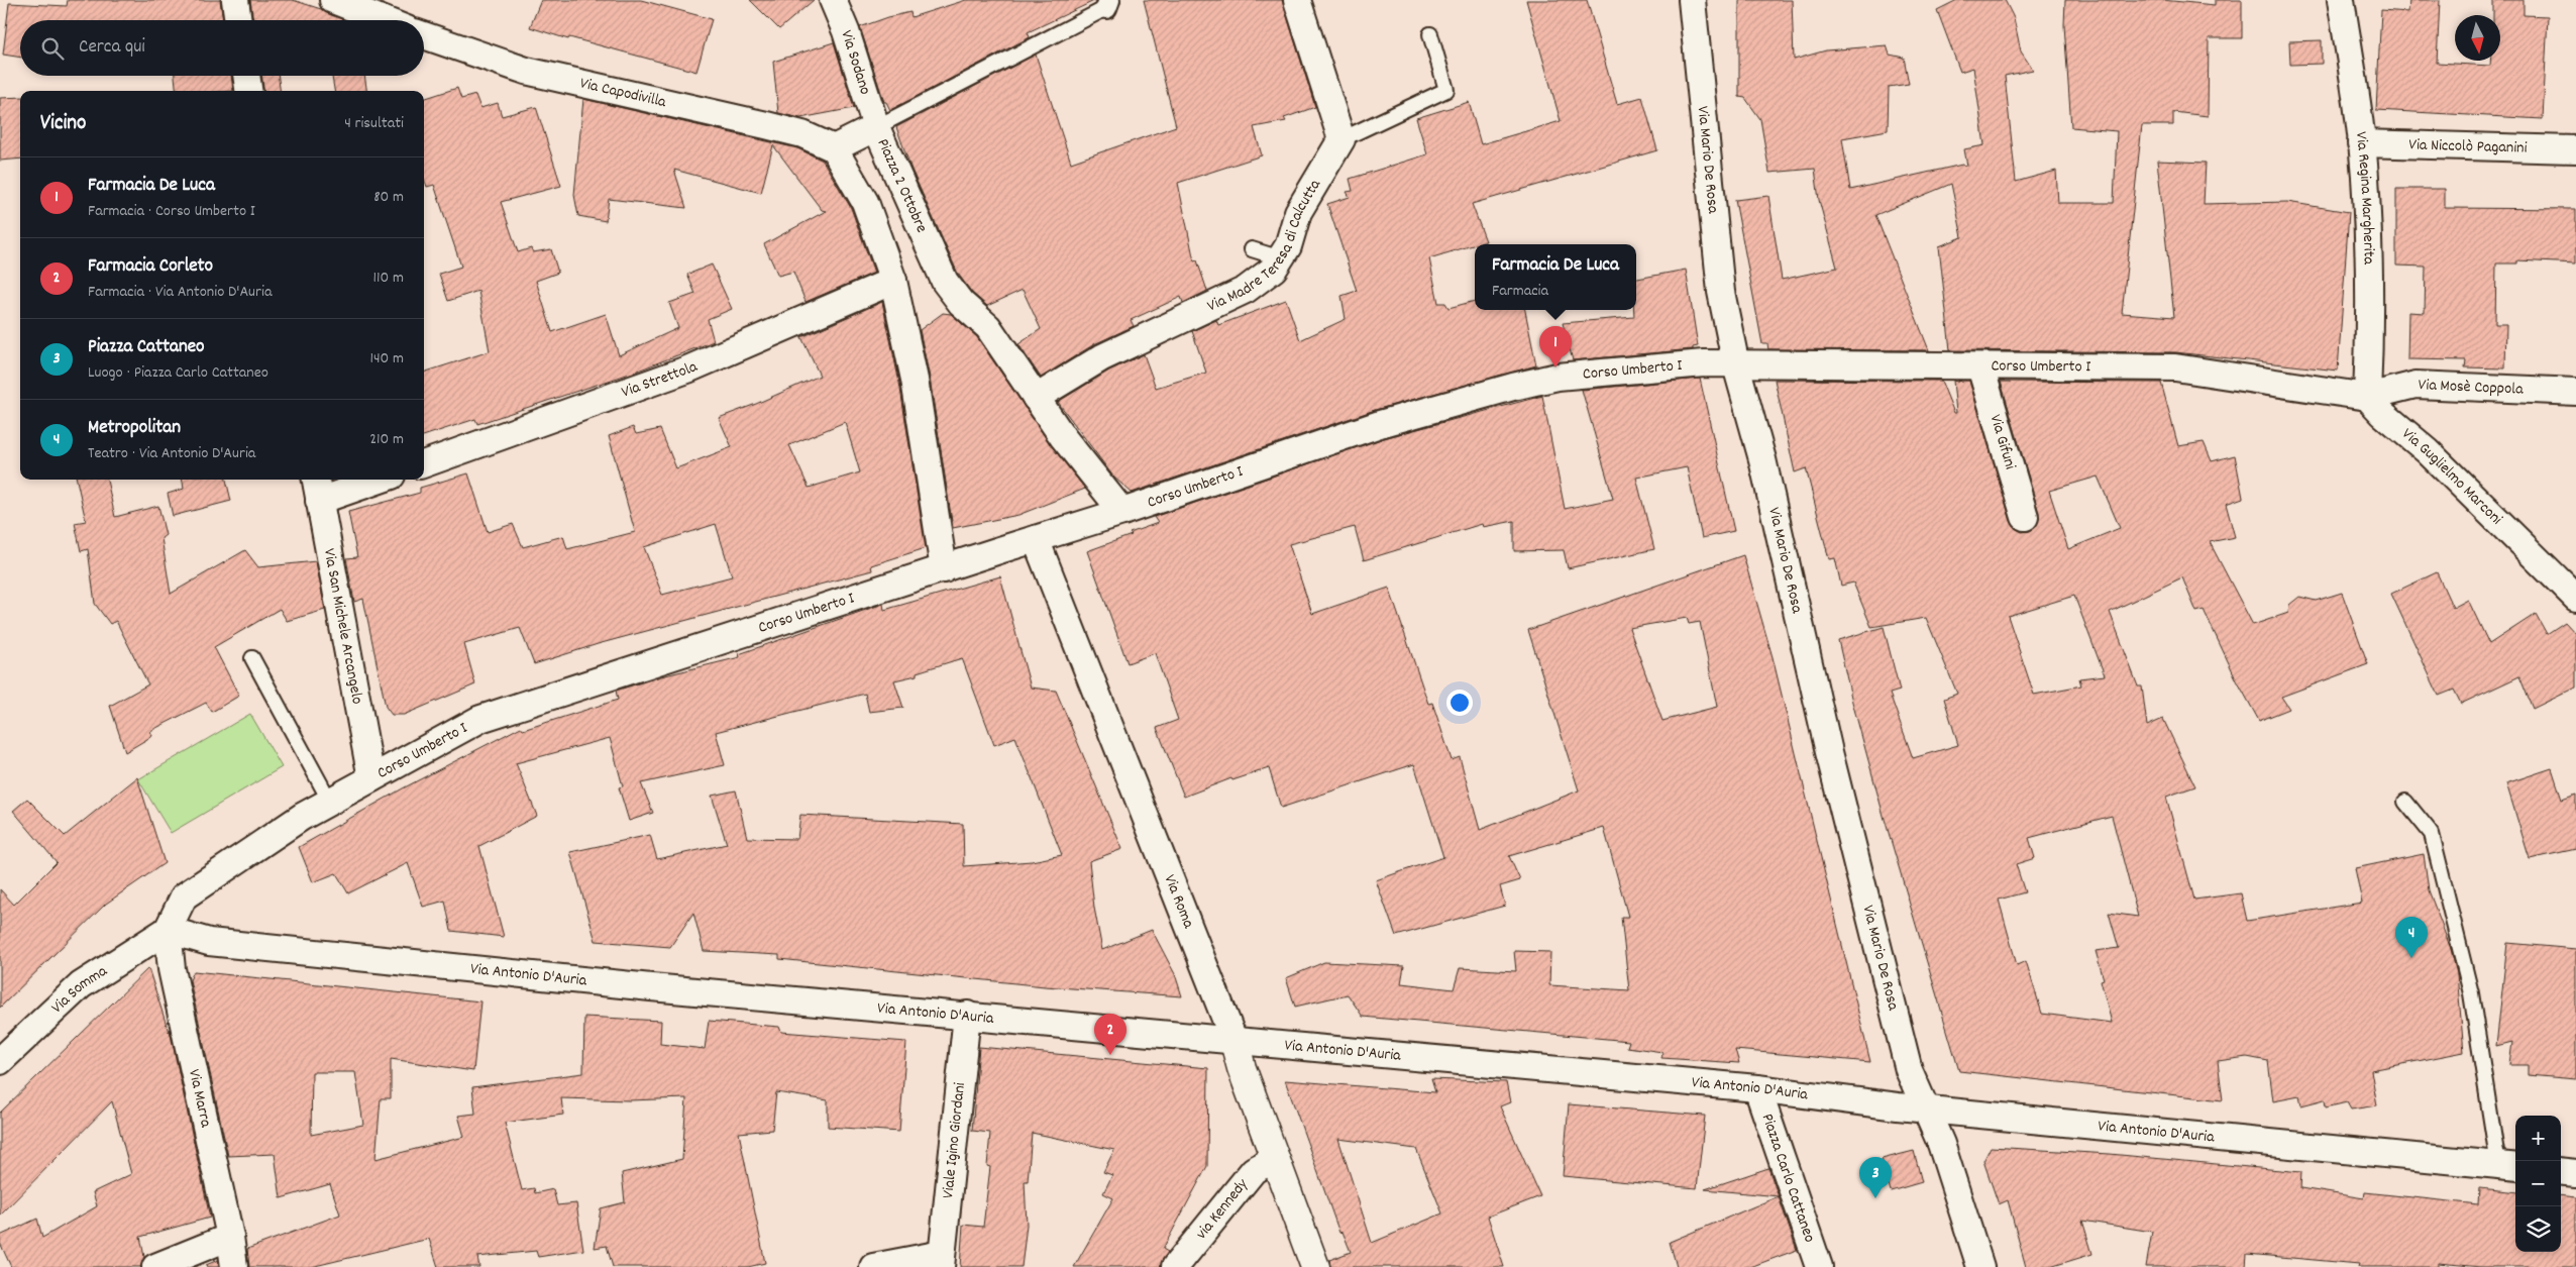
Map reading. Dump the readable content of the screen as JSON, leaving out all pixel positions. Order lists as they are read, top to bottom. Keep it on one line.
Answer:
{"streets":{"street":["Via Sodano","Via Capodivilla","Via Niccolò Paganini","Via Mario De Rosa","Piazza 2 Ottobre","Via Regina Margherita","Via Madre Teresa di Calcutta","Corso Umberto I","Via Strettola","Via Mosè Coppola","Via Gifuni","Via Guglielmo Marconi","Via San Michele Arcangelo","Via Roma","Via Antonio D'Auria","Via Somma","Via Marra","Viale Igino Giordani","Piazza Carlo Cattaneo","via Kennedy"]},"crossings":[["Via Sodano","Piazza 2 Ottobre"],["Via Capodivilla","Piazza 2 Ottobre"],["Via Niccolò Paganini","Via Regina Margherita"],["Via Mario De Rosa","Corso Umberto I"],["Via Mario De Rosa","Via Antonio D'Auria"],["Piazza 2 Ottobre","Via Madre Teresa di Calcutta"],["Piazza 2 Ottobre","Corso Umberto I"],["Via Regina Margherita","Corso Umberto I"],["Via Regina Margherita","Via Mosè Coppola"],["Via Regina Margherita","Via Guglielmo Marconi"],["Corso Umberto I","Via Mosè Coppola"],["Corso Umberto I","Via Gifuni"],["Corso Umberto I","Via Guglielmo Marconi"],["Corso Umberto I","Via San Michele Arcangelo"],["Corso Umberto I","Via Roma"],["Corso Umberto I","Via Antonio D'Auria"],["Corso Umberto I","Via Somma"],["Corso Umberto I","Via Marra"],["Via Mosè Coppola","Via Guglielmo Marconi"],["Via Roma","Via Antonio D'Auria"],["Via Roma","via Kennedy"],["Via Antonio D'Auria","Via Somma"],["Via Antonio D'Auria","Via Marra"],["Via Antonio D'Auria","Viale Igino Giordani"],["Via Antonio D'Auria","Piazza Carlo Cattaneo"],["Via Somma","Via Marra"]],"north":"bottom","page":{"search":"Cerca qui","heading":["Vicino","4 risultati"],"list":[{"mark":"1","name":"Farmacia De Luca","note":"Farmacia · Corso Umberto I","value":"80 m"},{"mark":"2","name":"Farmacia Corleto","note":"Farmacia · Via Antonio D'Auria","value":"110 m"},{"mark":"3","name":"Piazza Cattaneo","note":"Luogo · Piazza Carlo Cattaneo","value":"140 m"},{"mark":"4","name":"Metropolitan","note":"Teatro · Via Antonio D'Auria","value":"210 m"}],"popup":["Farmacia De Luca","Farmacia"],"pins":["1","4","2","3"],"map_buttons":["+","−"]}}
